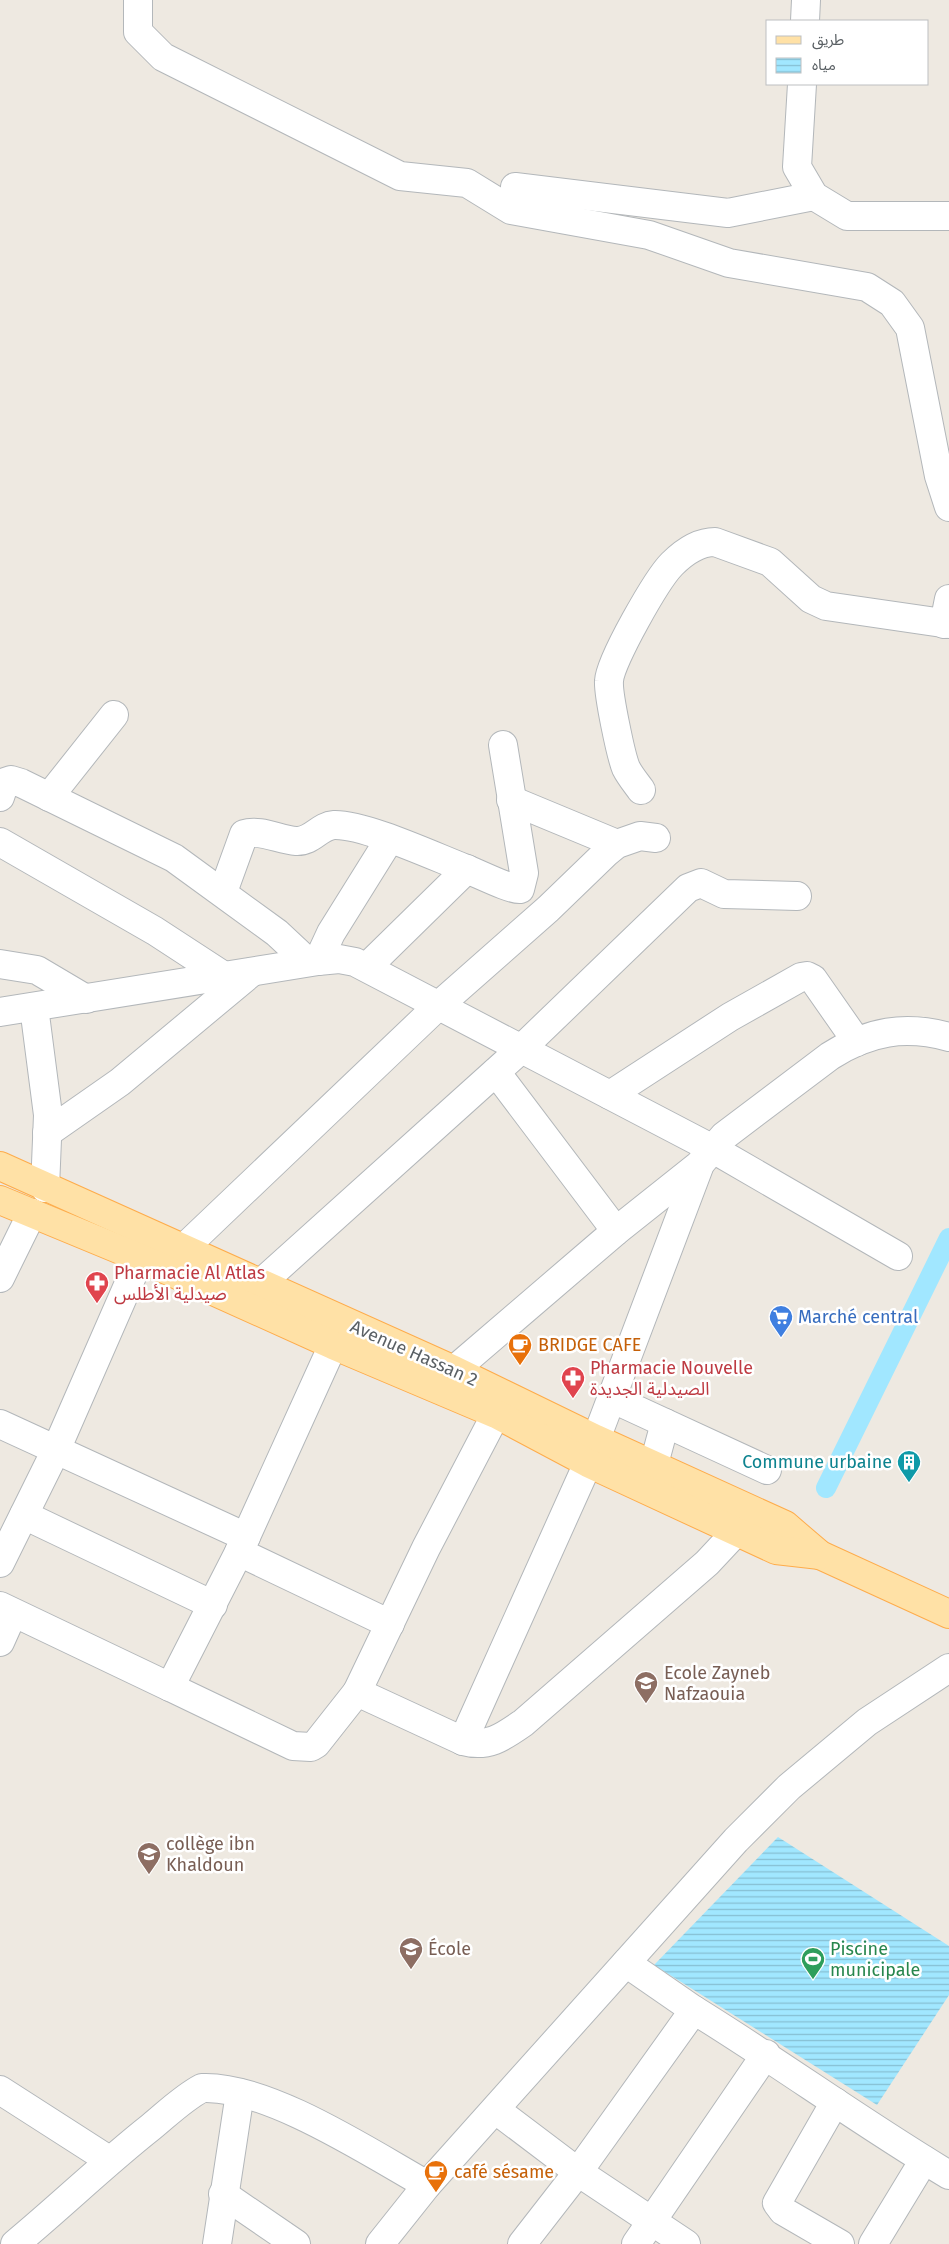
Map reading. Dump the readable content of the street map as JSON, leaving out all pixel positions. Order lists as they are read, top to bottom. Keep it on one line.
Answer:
{"streets":{"main road":["Avenue Hassan 2"]},"places":{"pharmacy":["Pharmacie Al Atlas صيدلية الأطلس","Pharmacie Nouvelle الصيدلية الجديدة"],"supermarket":["Marché central"],"cafe":["BRIDGE CAFE","café sésame"],"building":["Commune urbaine"],"school or university":["Ecole Zayneb Nafzaouia","collège ibn Khaldoun","École"],"sports":["Piscine municipale"]},"legend":["طريق","مياه"]}
